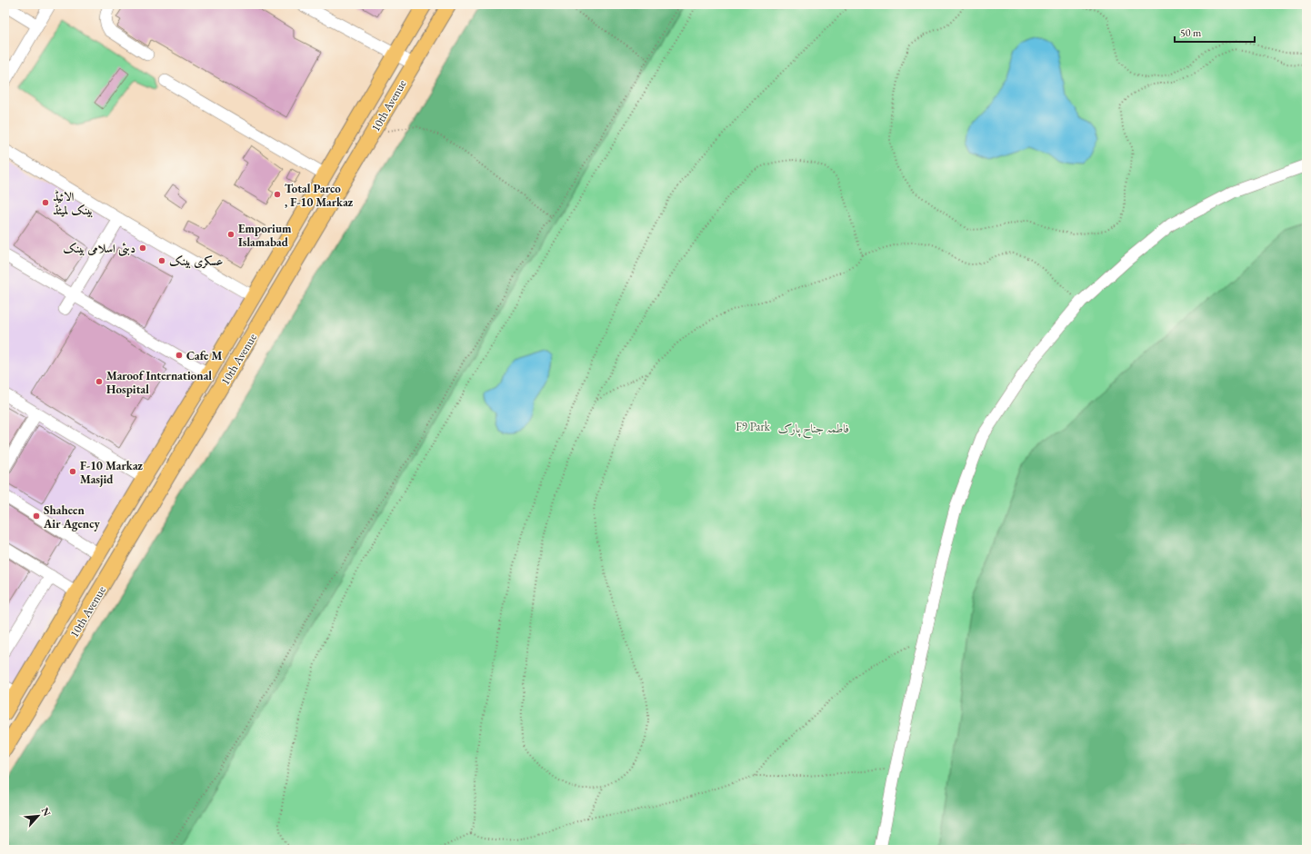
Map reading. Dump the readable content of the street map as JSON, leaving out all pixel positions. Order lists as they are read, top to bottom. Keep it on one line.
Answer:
{"streets":{"main road":["10th Avenue"]},"parks":["F9 Park","فاطمہ جناح پارک"],"places":["Total Parco , F-10 Markaz","الائیڈ بینک لمیٹڈ","Emporium Islamabad","دبئی اسلامی بینک","عسکری بینک","Cafe M","Maroof International Hospital","F-10 Markaz Masjid","Shaheen Air Agency"],"scale_bar":"50 m","north":"top right"}
